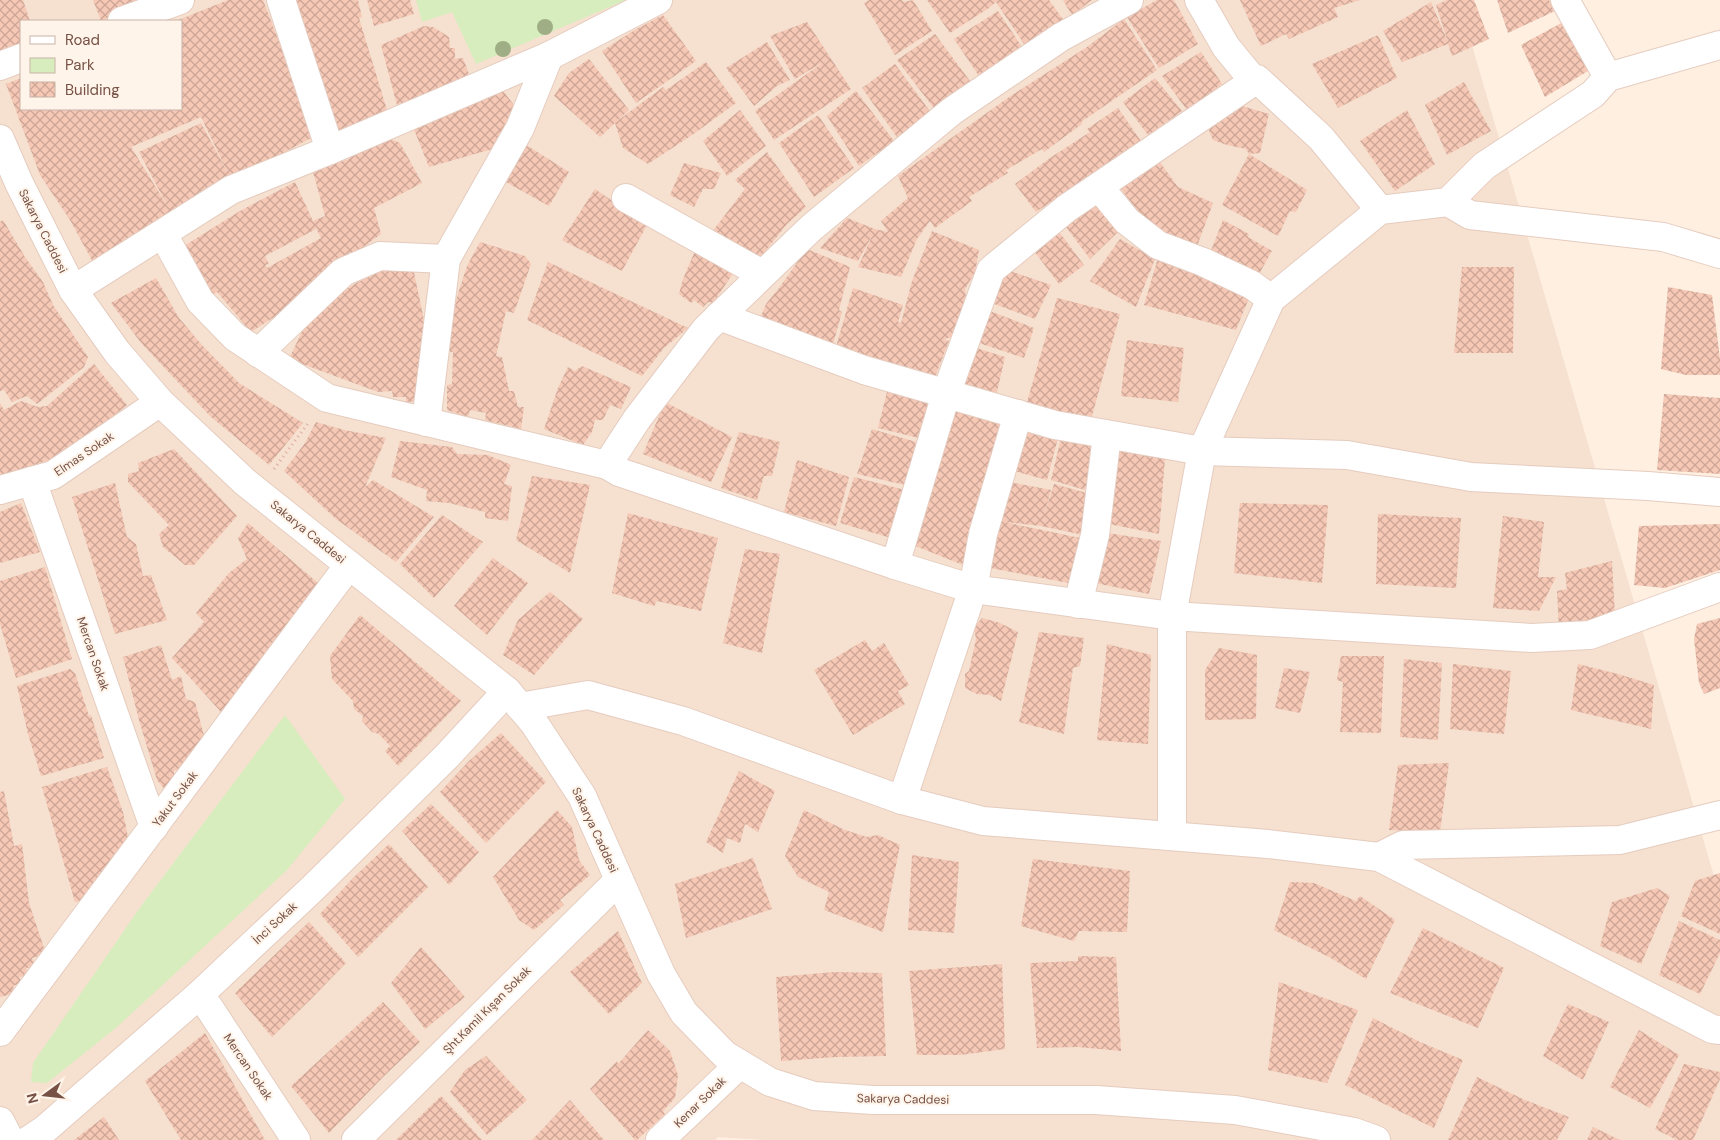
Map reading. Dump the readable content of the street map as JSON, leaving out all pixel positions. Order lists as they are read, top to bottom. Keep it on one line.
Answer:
{"streets":{"street":["Sakarya Caddesi","Elmas Sokak","Mercan Sokak","Yakut Sokak","İnci Sokak","Şht.Kamil Kışan Sokak","Kenar Sokak"]},"crossings":[["Sakarya Caddesi","Elmas Sokak"],["Sakarya Caddesi","Yakut Sokak"],["Sakarya Caddesi","İnci Sokak"],["Sakarya Caddesi","Şht.Kamil Kışan Sokak"],["Sakarya Caddesi","Kenar Sokak"],["Elmas Sokak","Mercan Sokak"],["Mercan Sokak","Yakut Sokak"],["Mercan Sokak","İnci Sokak"]],"legend":["Road","Park","Building"],"north":"left"}
